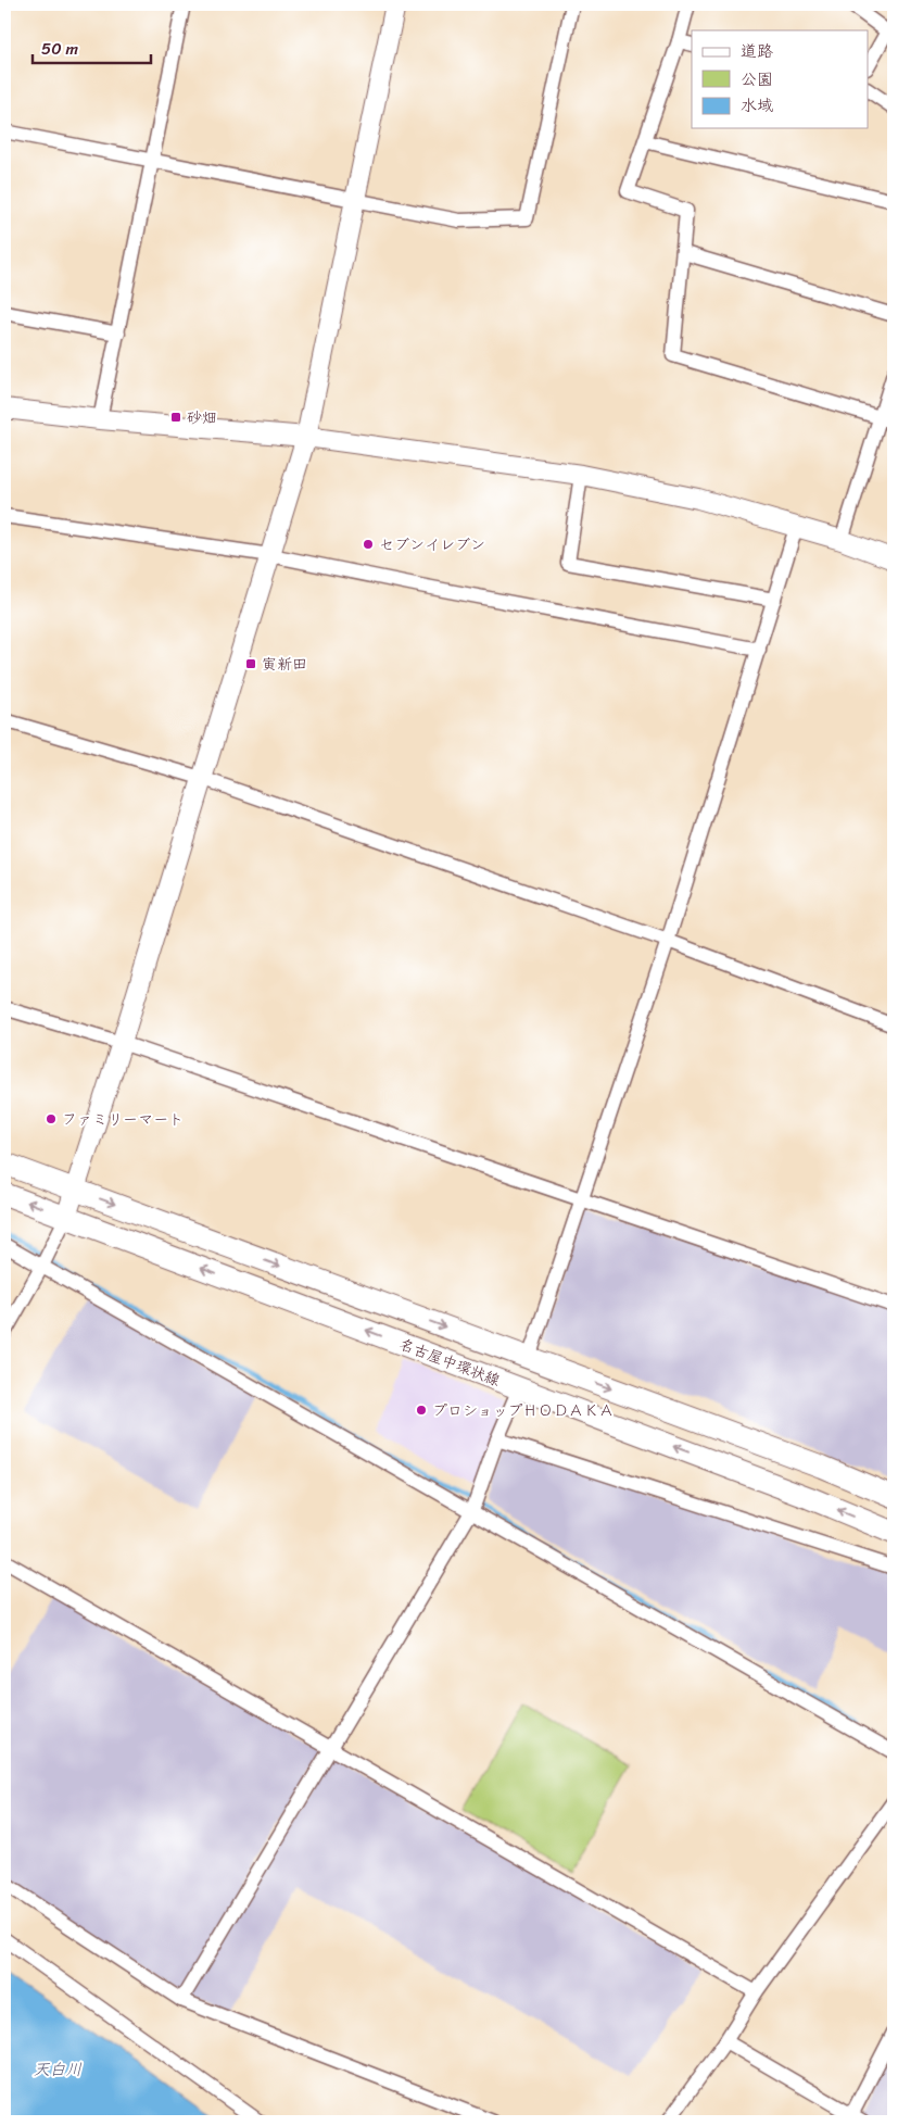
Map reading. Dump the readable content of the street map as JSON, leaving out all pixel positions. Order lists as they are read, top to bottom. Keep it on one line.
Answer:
{"streets":{"main road":["名古屋中環状線"]},"water":["天白川"],"places":{"transit":["砂畑","寅新田"],"other":["セブンイレブン","ファミリーマート","プロショップＨＯＤＡＫＡ"]},"legend":["道路","公園","水域"],"scale_bar":"50 m"}
